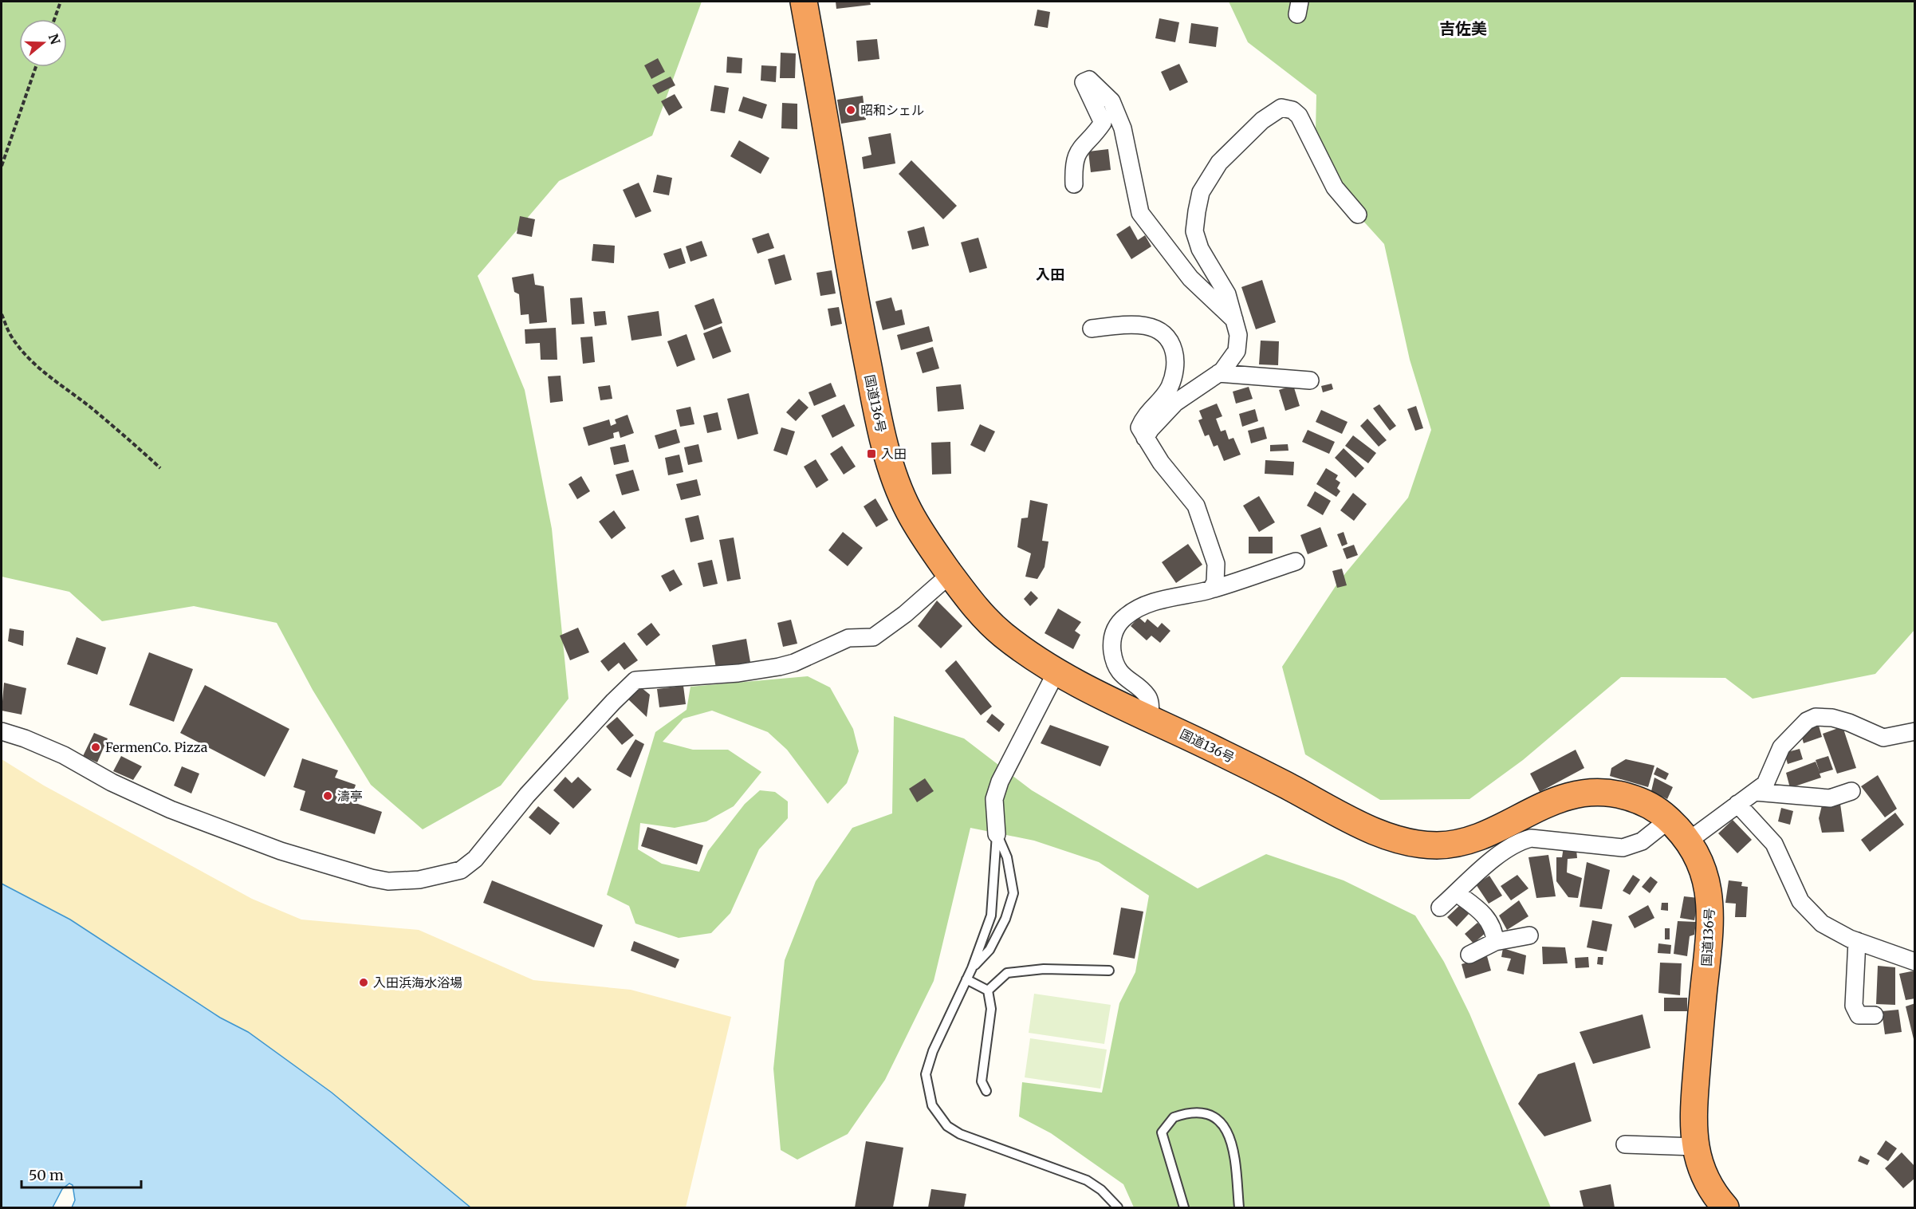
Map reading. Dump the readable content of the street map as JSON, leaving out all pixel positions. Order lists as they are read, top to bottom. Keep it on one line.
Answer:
{"streets":{"highway":["国道136号"]},"districts":["吉佐美","入田"],"places":{"other":["昭和シェル","FermenCo. Pizza","濤亭","入田浜海水浴場"],"transit":["入田"]},"scale_bar":"50 m","north":"right"}
